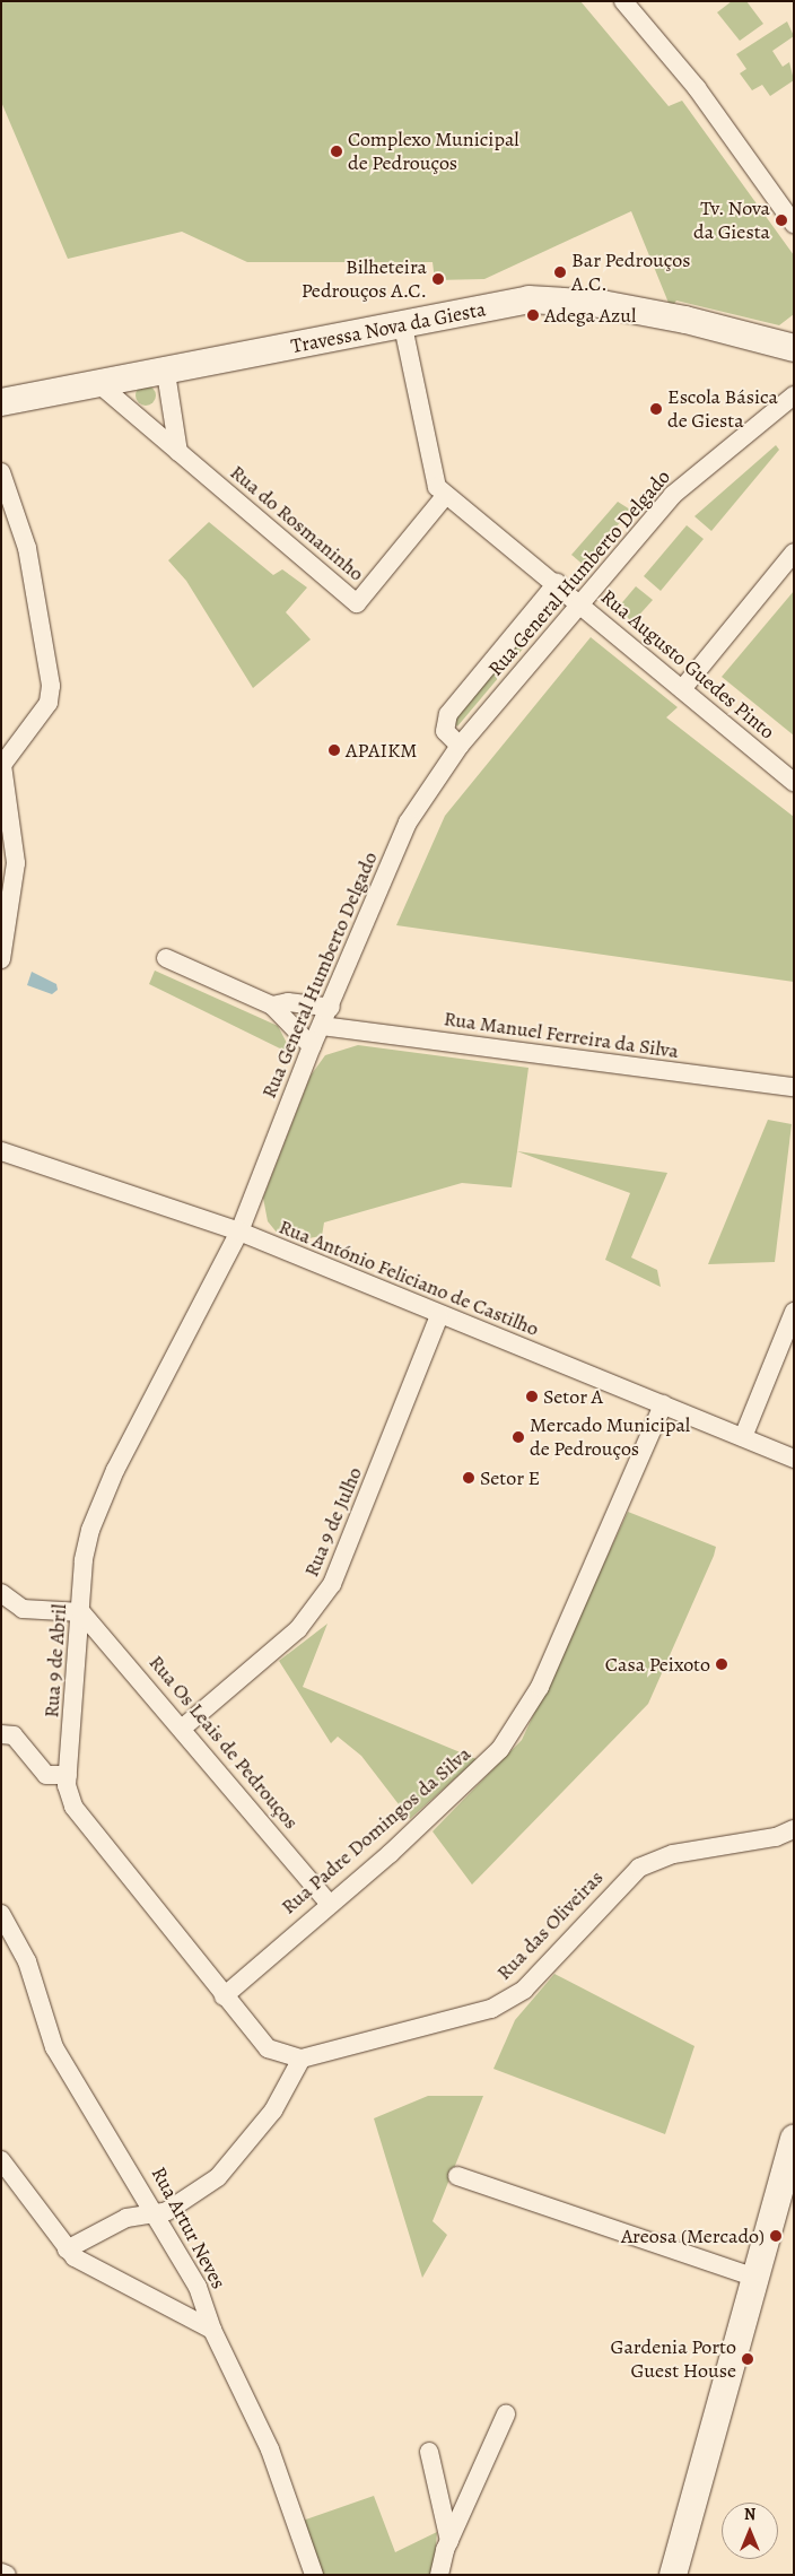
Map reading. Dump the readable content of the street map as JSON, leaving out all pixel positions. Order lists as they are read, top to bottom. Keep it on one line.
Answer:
{"streets":{"street":["Travessa Nova da Giesta","Rua do Rosmaninho","Rua General Humberto Delgado","Rua Augusto Guedes Pinto","Rua Manuel Ferreira da Silva","Rua António Feliciano de Castilho","Rua 9 de Julho","Rua 9 de Abril","Rua Os Leais de Pedrouços","Rua Padre Domingos da Silva","Rua das Oliveiras","Rua Artur Neves"]},"crossings":[["Travessa Nova da Giesta","Rua do Rosmaninho"],["Rua do Rosmaninho","Rua Augusto Guedes Pinto"],["Rua General Humberto Delgado","Rua Augusto Guedes Pinto"],["Rua General Humberto Delgado","Rua Manuel Ferreira da Silva"],["Rua General Humberto Delgado","Rua António Feliciano de Castilho"],["Rua General Humberto Delgado","Rua 9 de Abril"],["Rua António Feliciano de Castilho","Rua 9 de Julho"],["Rua António Feliciano de Castilho","Rua 9 de Abril"],["Rua António Feliciano de Castilho","Rua Padre Domingos da Silva"],["Rua 9 de Julho","Rua Os Leais de Pedrouços"],["Rua 9 de Abril","Rua Os Leais de Pedrouços"],["Rua 9 de Abril","Rua Padre Domingos da Silva"],["Rua 9 de Abril","Rua das Oliveiras"],["Rua Os Leais de Pedrouços","Rua Padre Domingos da Silva"]],"places":["Complexo Municipal de Pedrouços","Tv. Nova da Giesta","Bar Pedrouços A.C.","Bilheteira Pedrouços A.C.","Adega Azul","Escola Básica de Giesta","APAIKM","Setor A","Mercado Municipal de Pedrouços","Setor E","Casa Peixoto","Areosa (Mercado)","Gardenia Porto Guest House"],"north":"top"}
